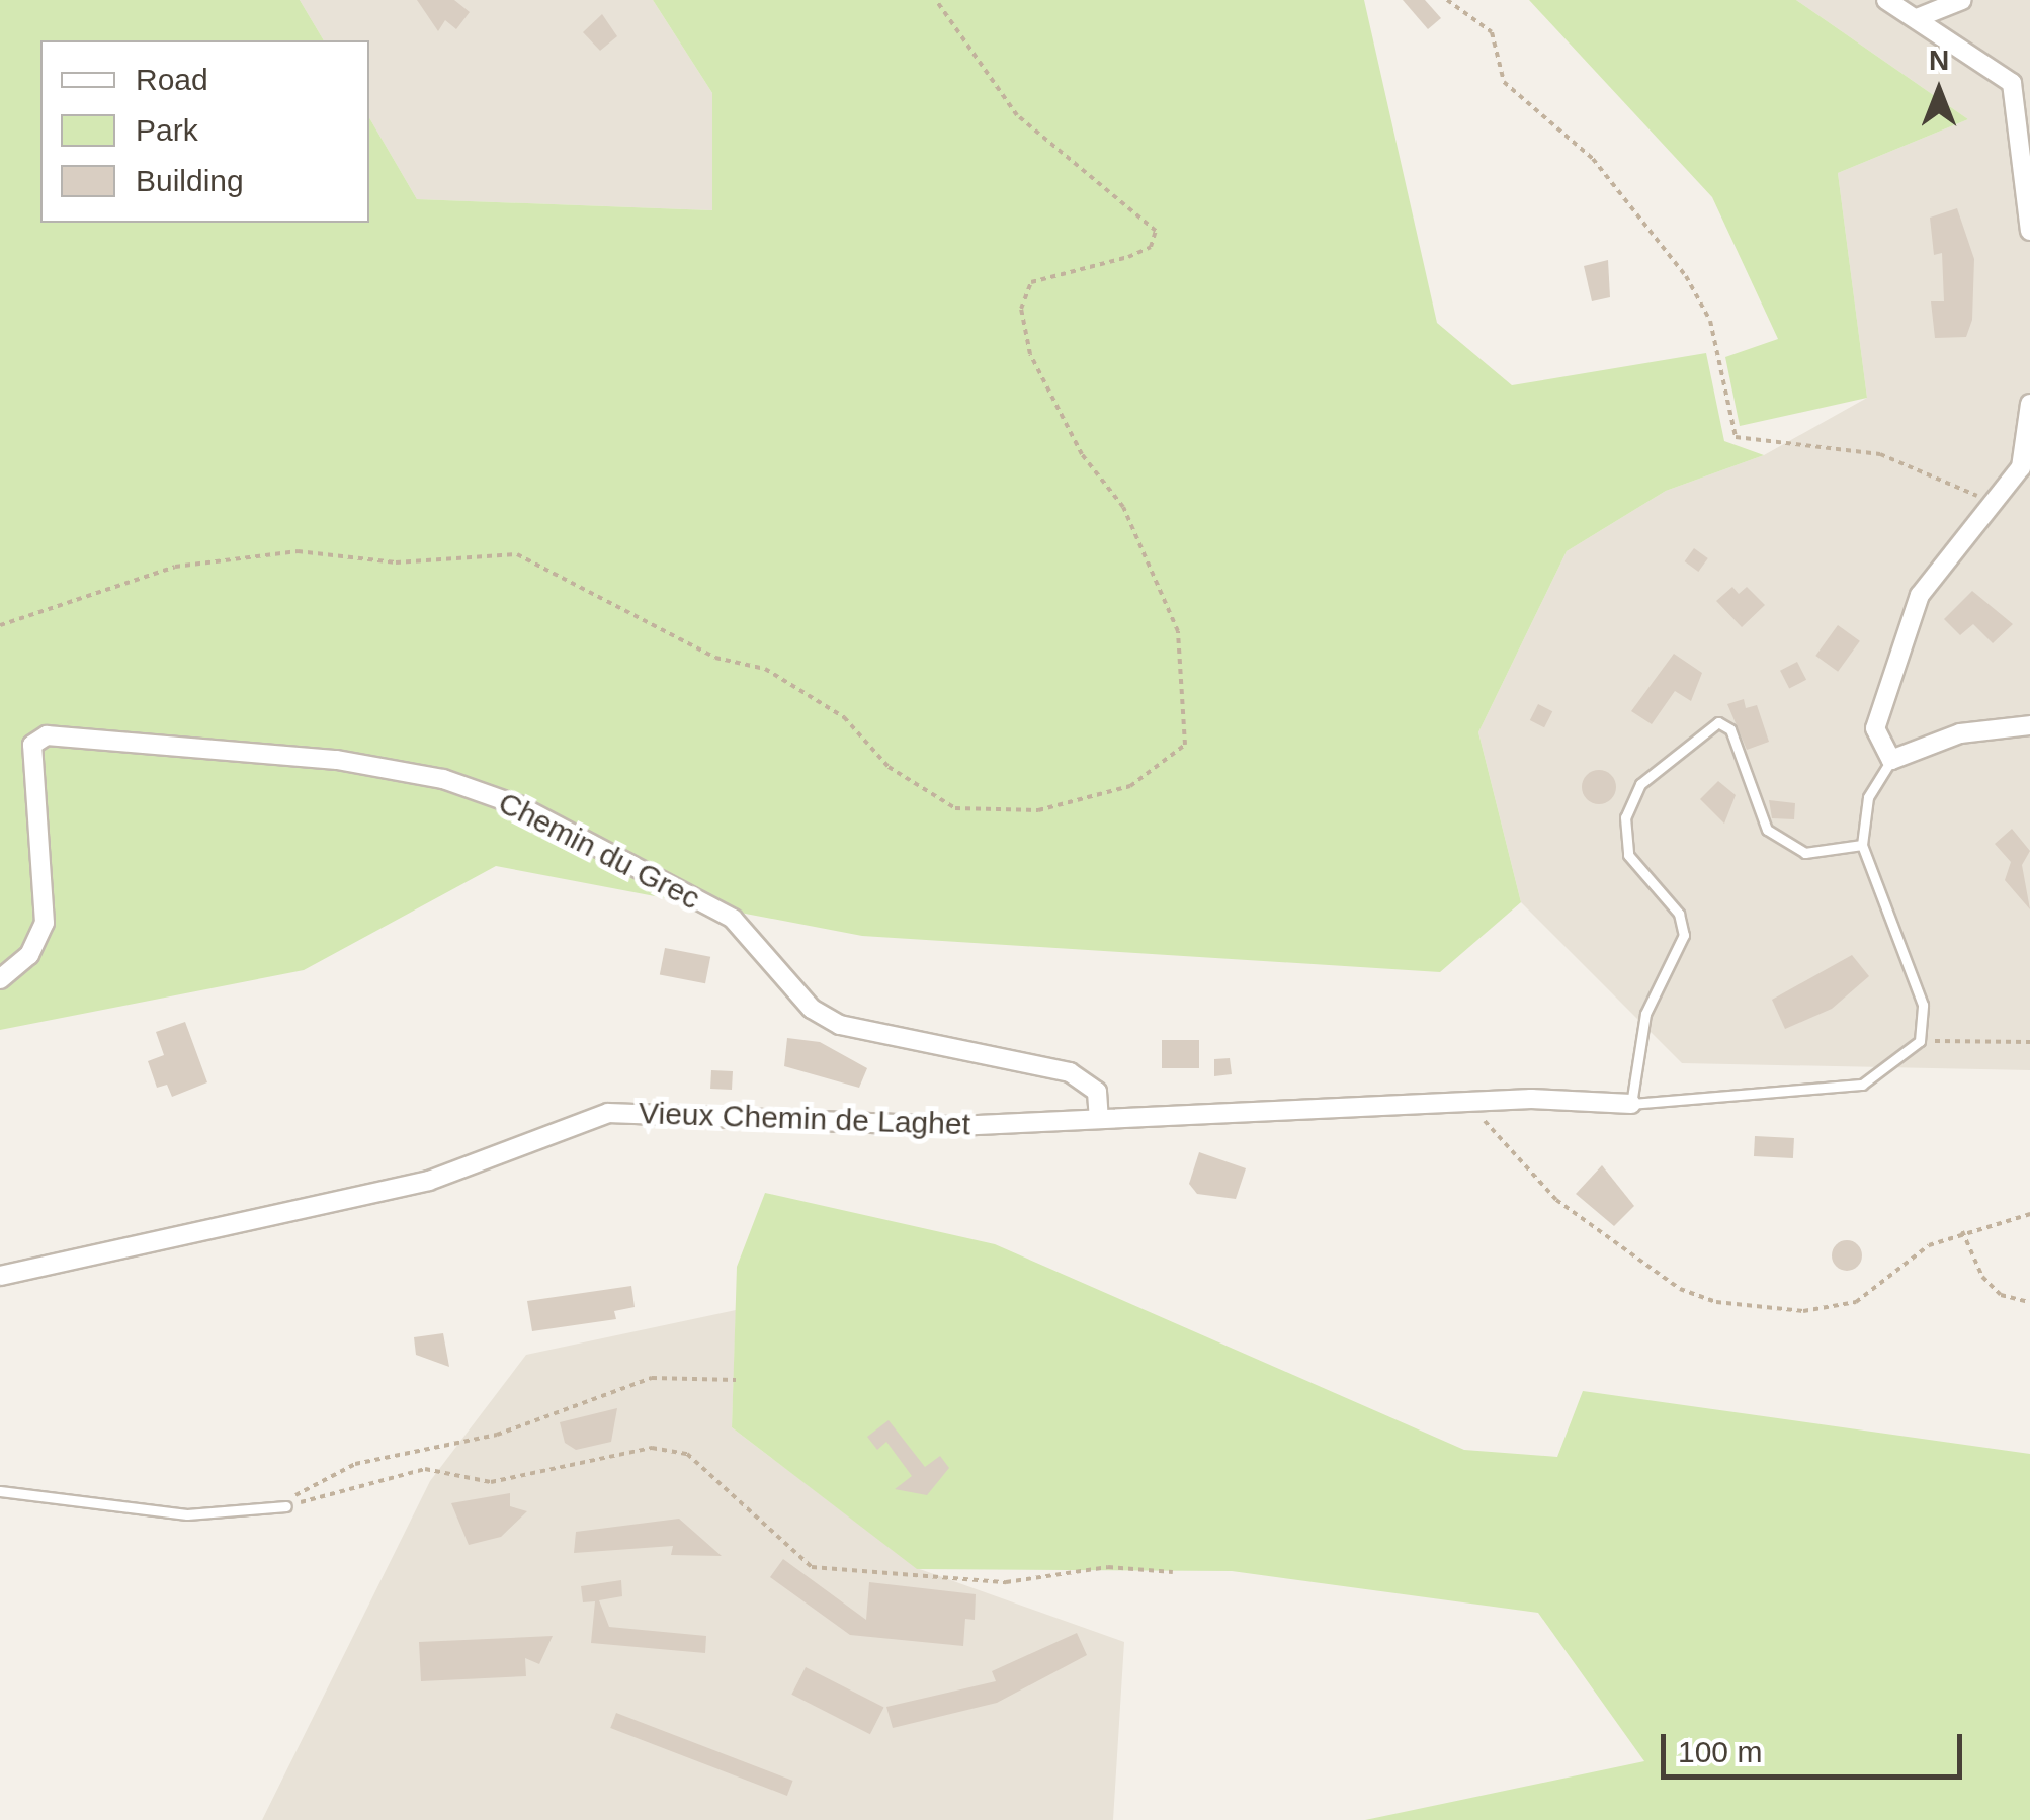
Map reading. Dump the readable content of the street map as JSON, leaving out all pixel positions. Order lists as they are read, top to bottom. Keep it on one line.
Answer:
{"streets":{"street":["Chemin du Grec","Vieux Chemin de Laghet"]},"crossings":[["Chemin du Grec","Vieux Chemin de Laghet"]],"legend":["Road","Park","Building"],"scale_bar":"100 m","north":"top"}
